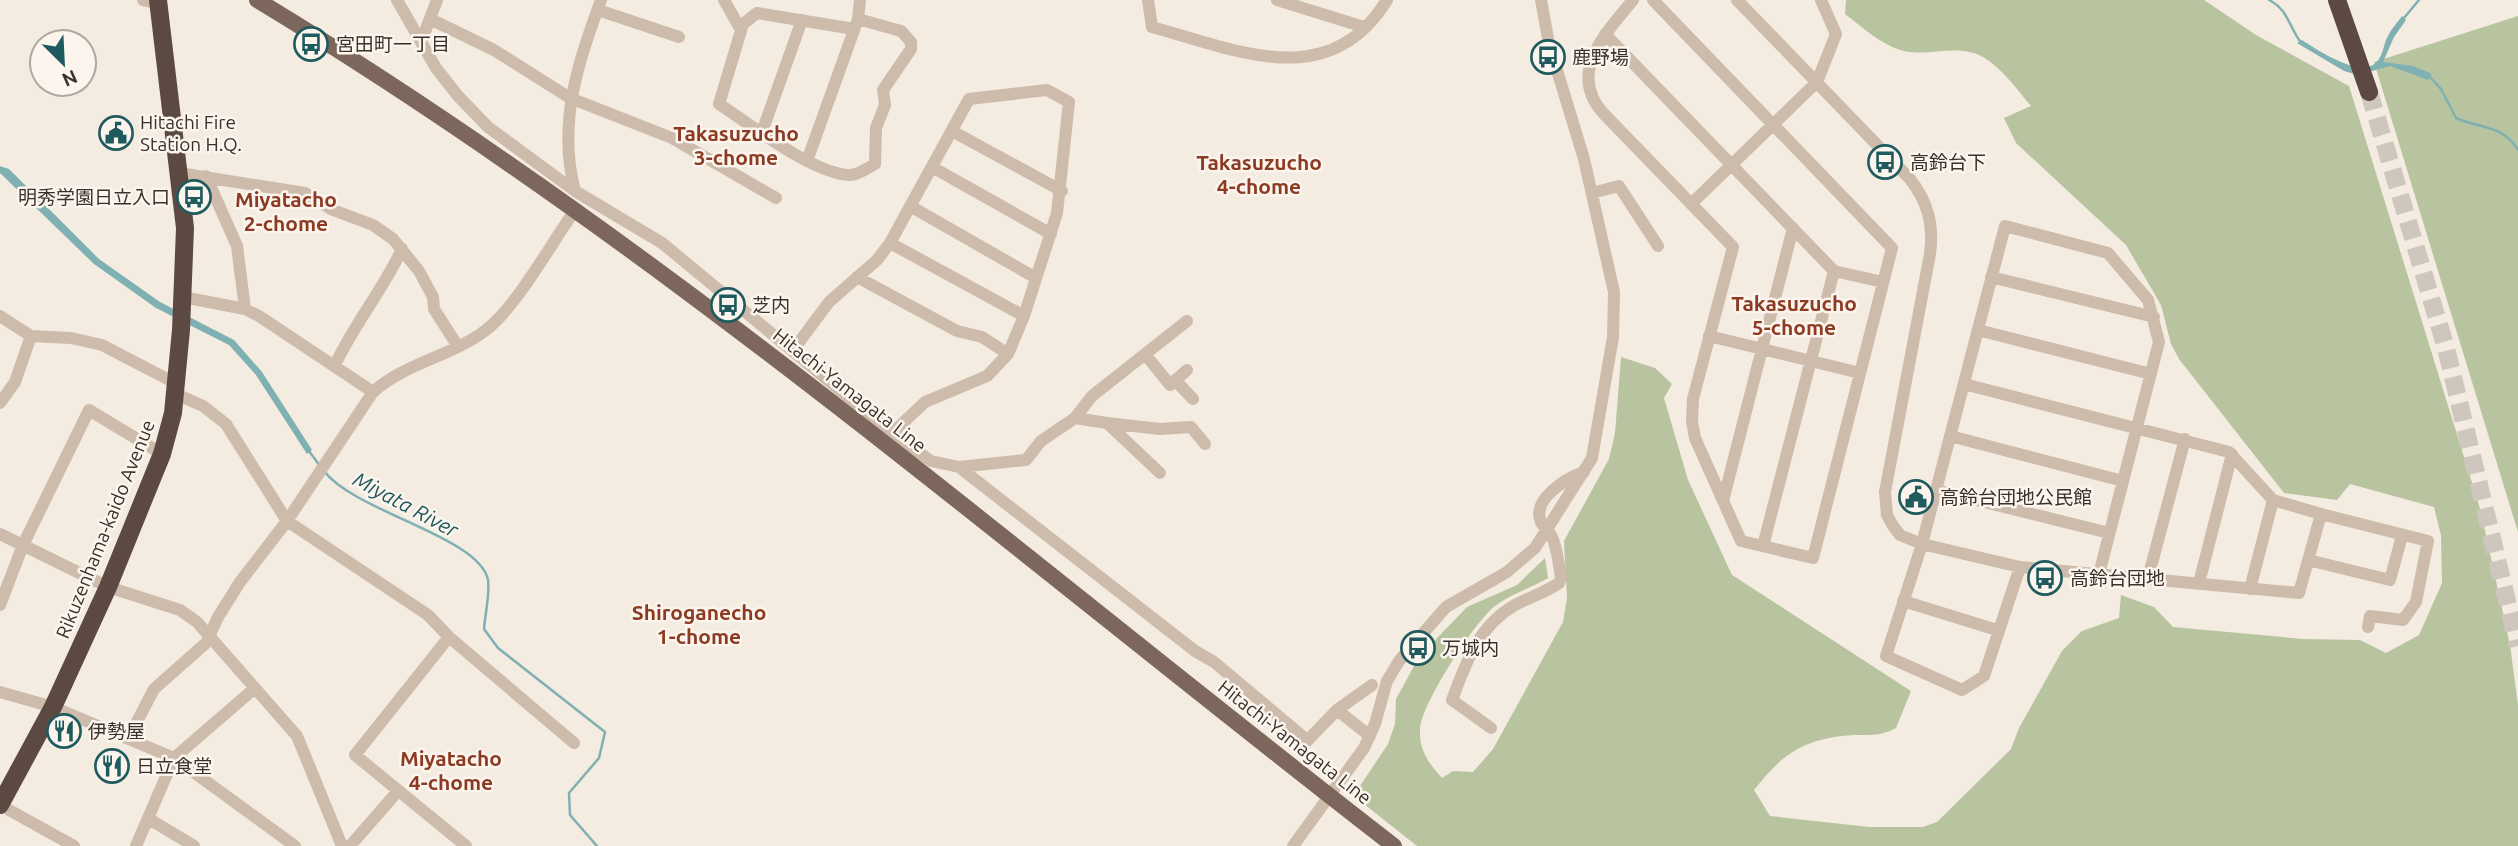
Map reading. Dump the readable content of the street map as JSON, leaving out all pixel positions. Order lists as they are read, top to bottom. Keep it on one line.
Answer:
{"streets":{"highway":["Rikuzenhama-kaido Avenue"],"main road":["Hitachi-Yamagata Line"]},"districts":["Takasuzucho 3-chome","Takasuzucho 4-chome","Miyatacho 2-chome","Takasuzucho 5-chome","Shiroganecho 1-chome","Miyatacho 4-chome"],"water":["Miyata River"],"places":{"bus stop":["宮田町一丁目","鹿野場","高鈴台下","明秀学園日立入口","芝内","高鈴台団地","万城内"],"public building":["Hitachi Fire Station H.Q.","高鈴台団地公民館"],"restaurant":["伊勢屋","日立食堂"]},"north":"bottom right"}
